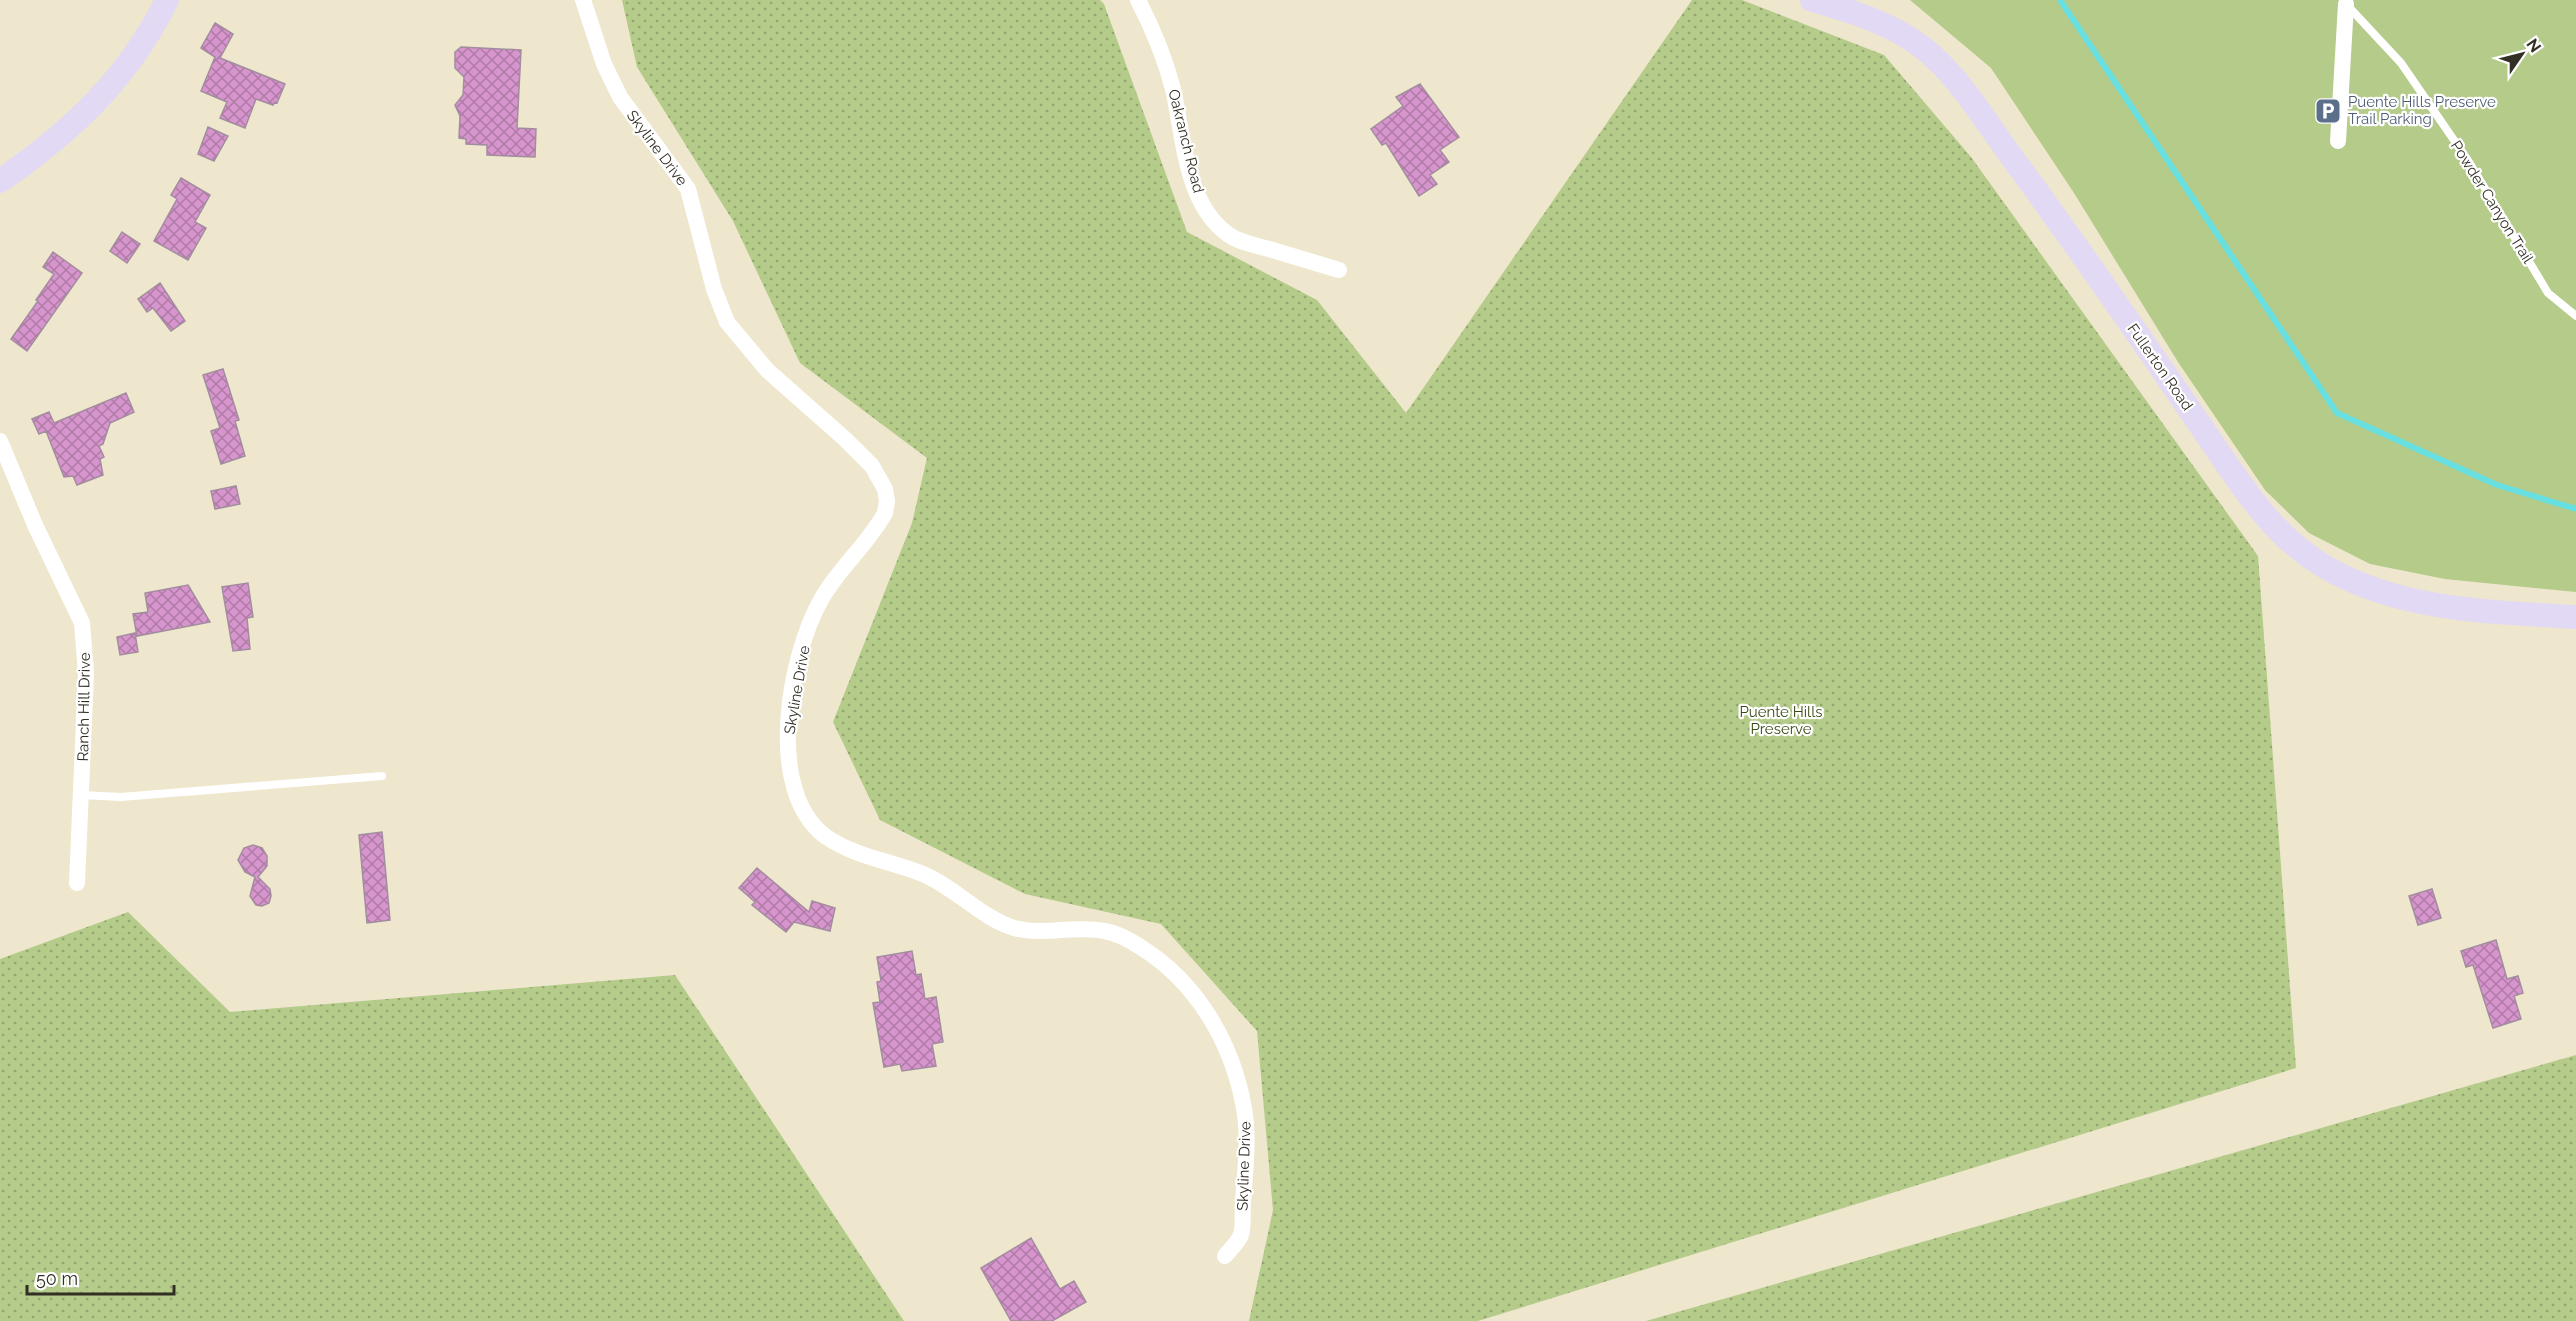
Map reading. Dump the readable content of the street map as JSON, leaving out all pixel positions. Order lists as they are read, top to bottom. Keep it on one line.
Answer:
{"streets":{"street":["Oakranch Road","Skyline Drive","Fullerton Road","Ranch Hill Drive"],"lane":["Powder Canyon Trail"]},"parks":["Puente Hills Preserve"],"places":{"parking":["Puente Hills Preserve Trail Parking"]},"scale_bar":"50 m","north":"top right"}
